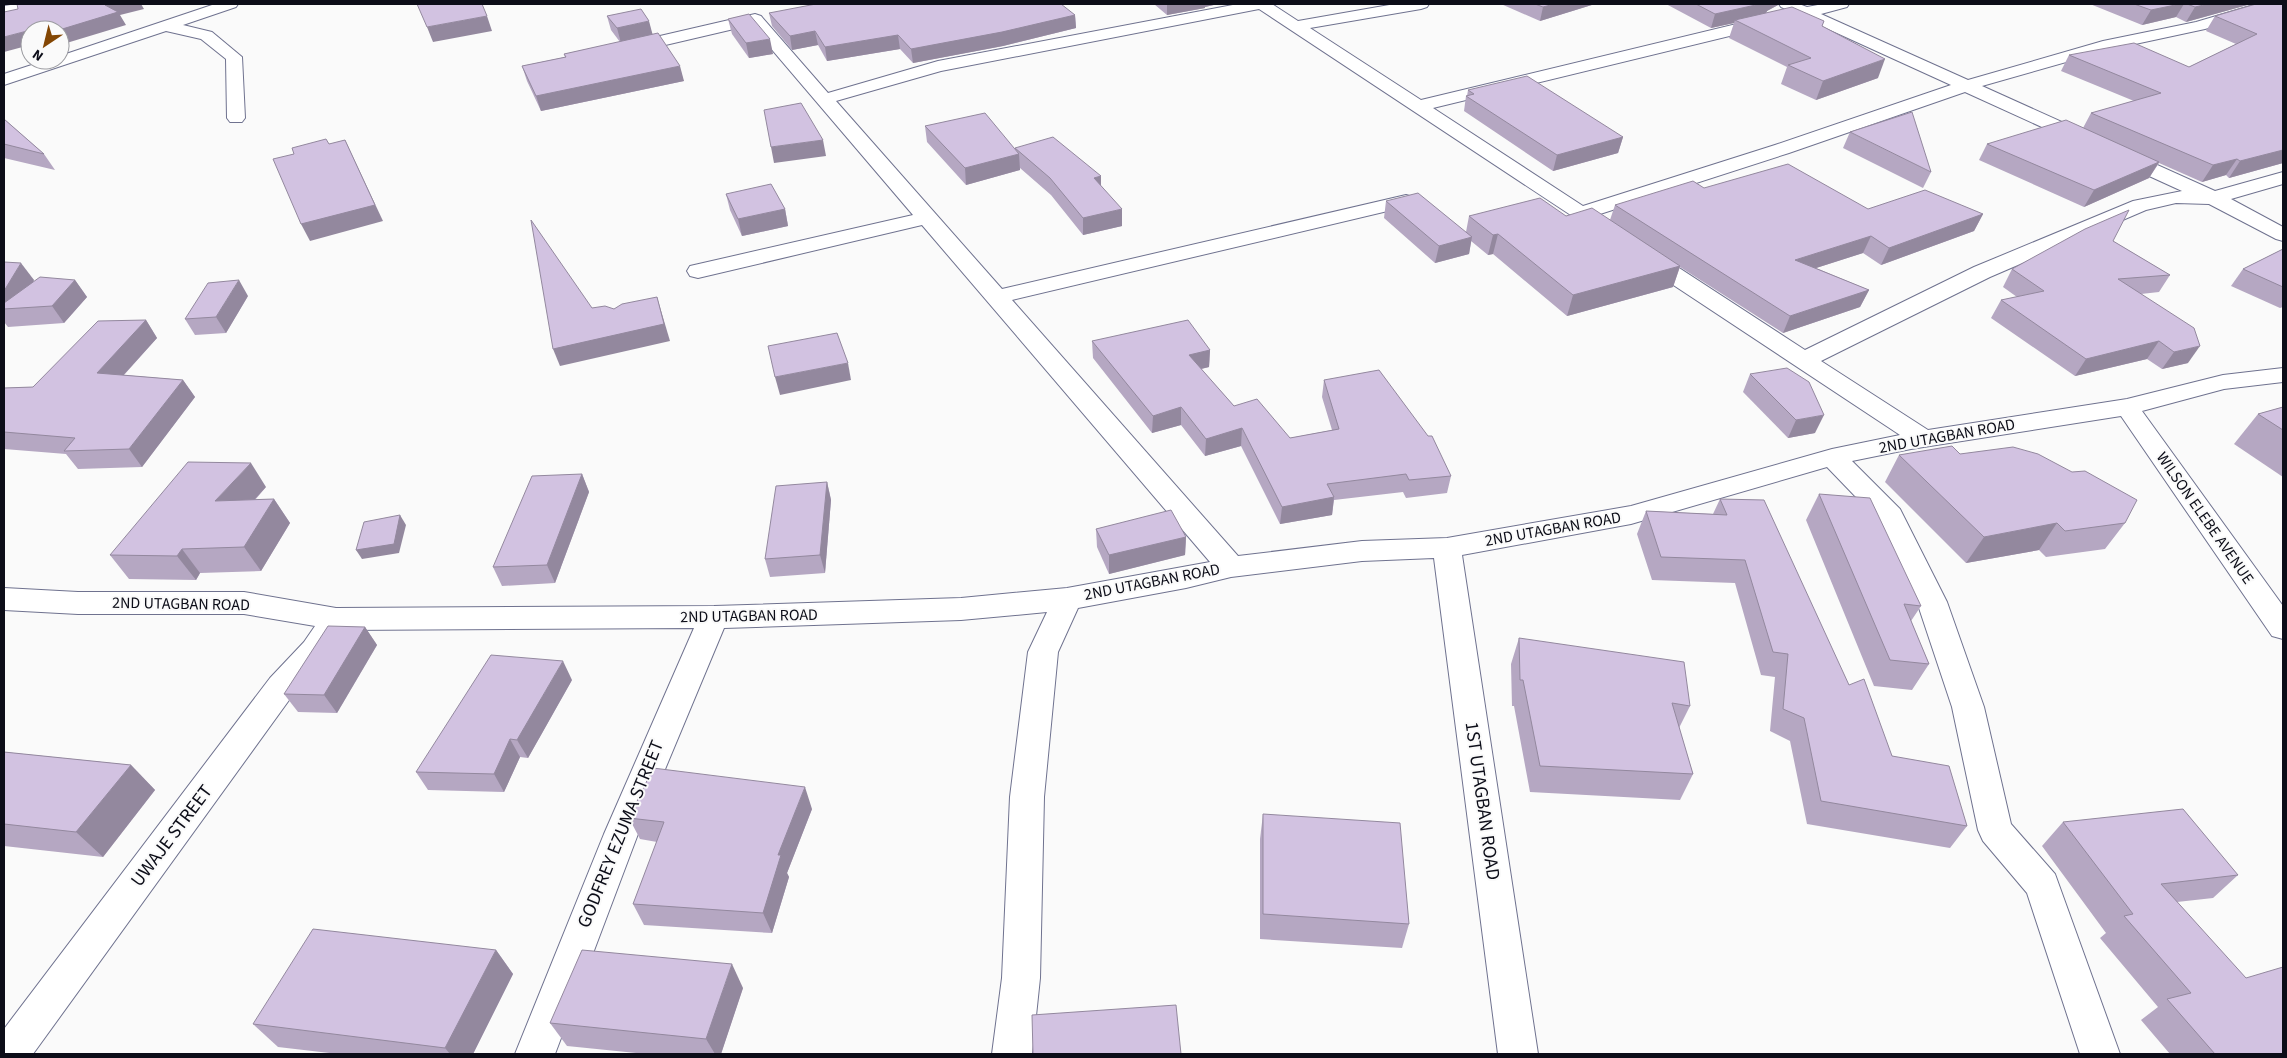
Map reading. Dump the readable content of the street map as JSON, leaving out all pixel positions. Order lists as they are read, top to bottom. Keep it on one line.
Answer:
{"streets":{"street":["2ND UTAGBAN ROAD","WILSON ELEBE AVENUE","1ST UTAGBAN ROAD","GODFREY EZUMA STREET","UWAJE STREET"]},"crossings":[["2ND UTAGBAN ROAD","WILSON ELEBE AVENUE"],["2ND UTAGBAN ROAD","1ST UTAGBAN ROAD"],["2ND UTAGBAN ROAD","GODFREY EZUMA STREET"],["2ND UTAGBAN ROAD","UWAJE STREET"]],"north":"bottom left"}
